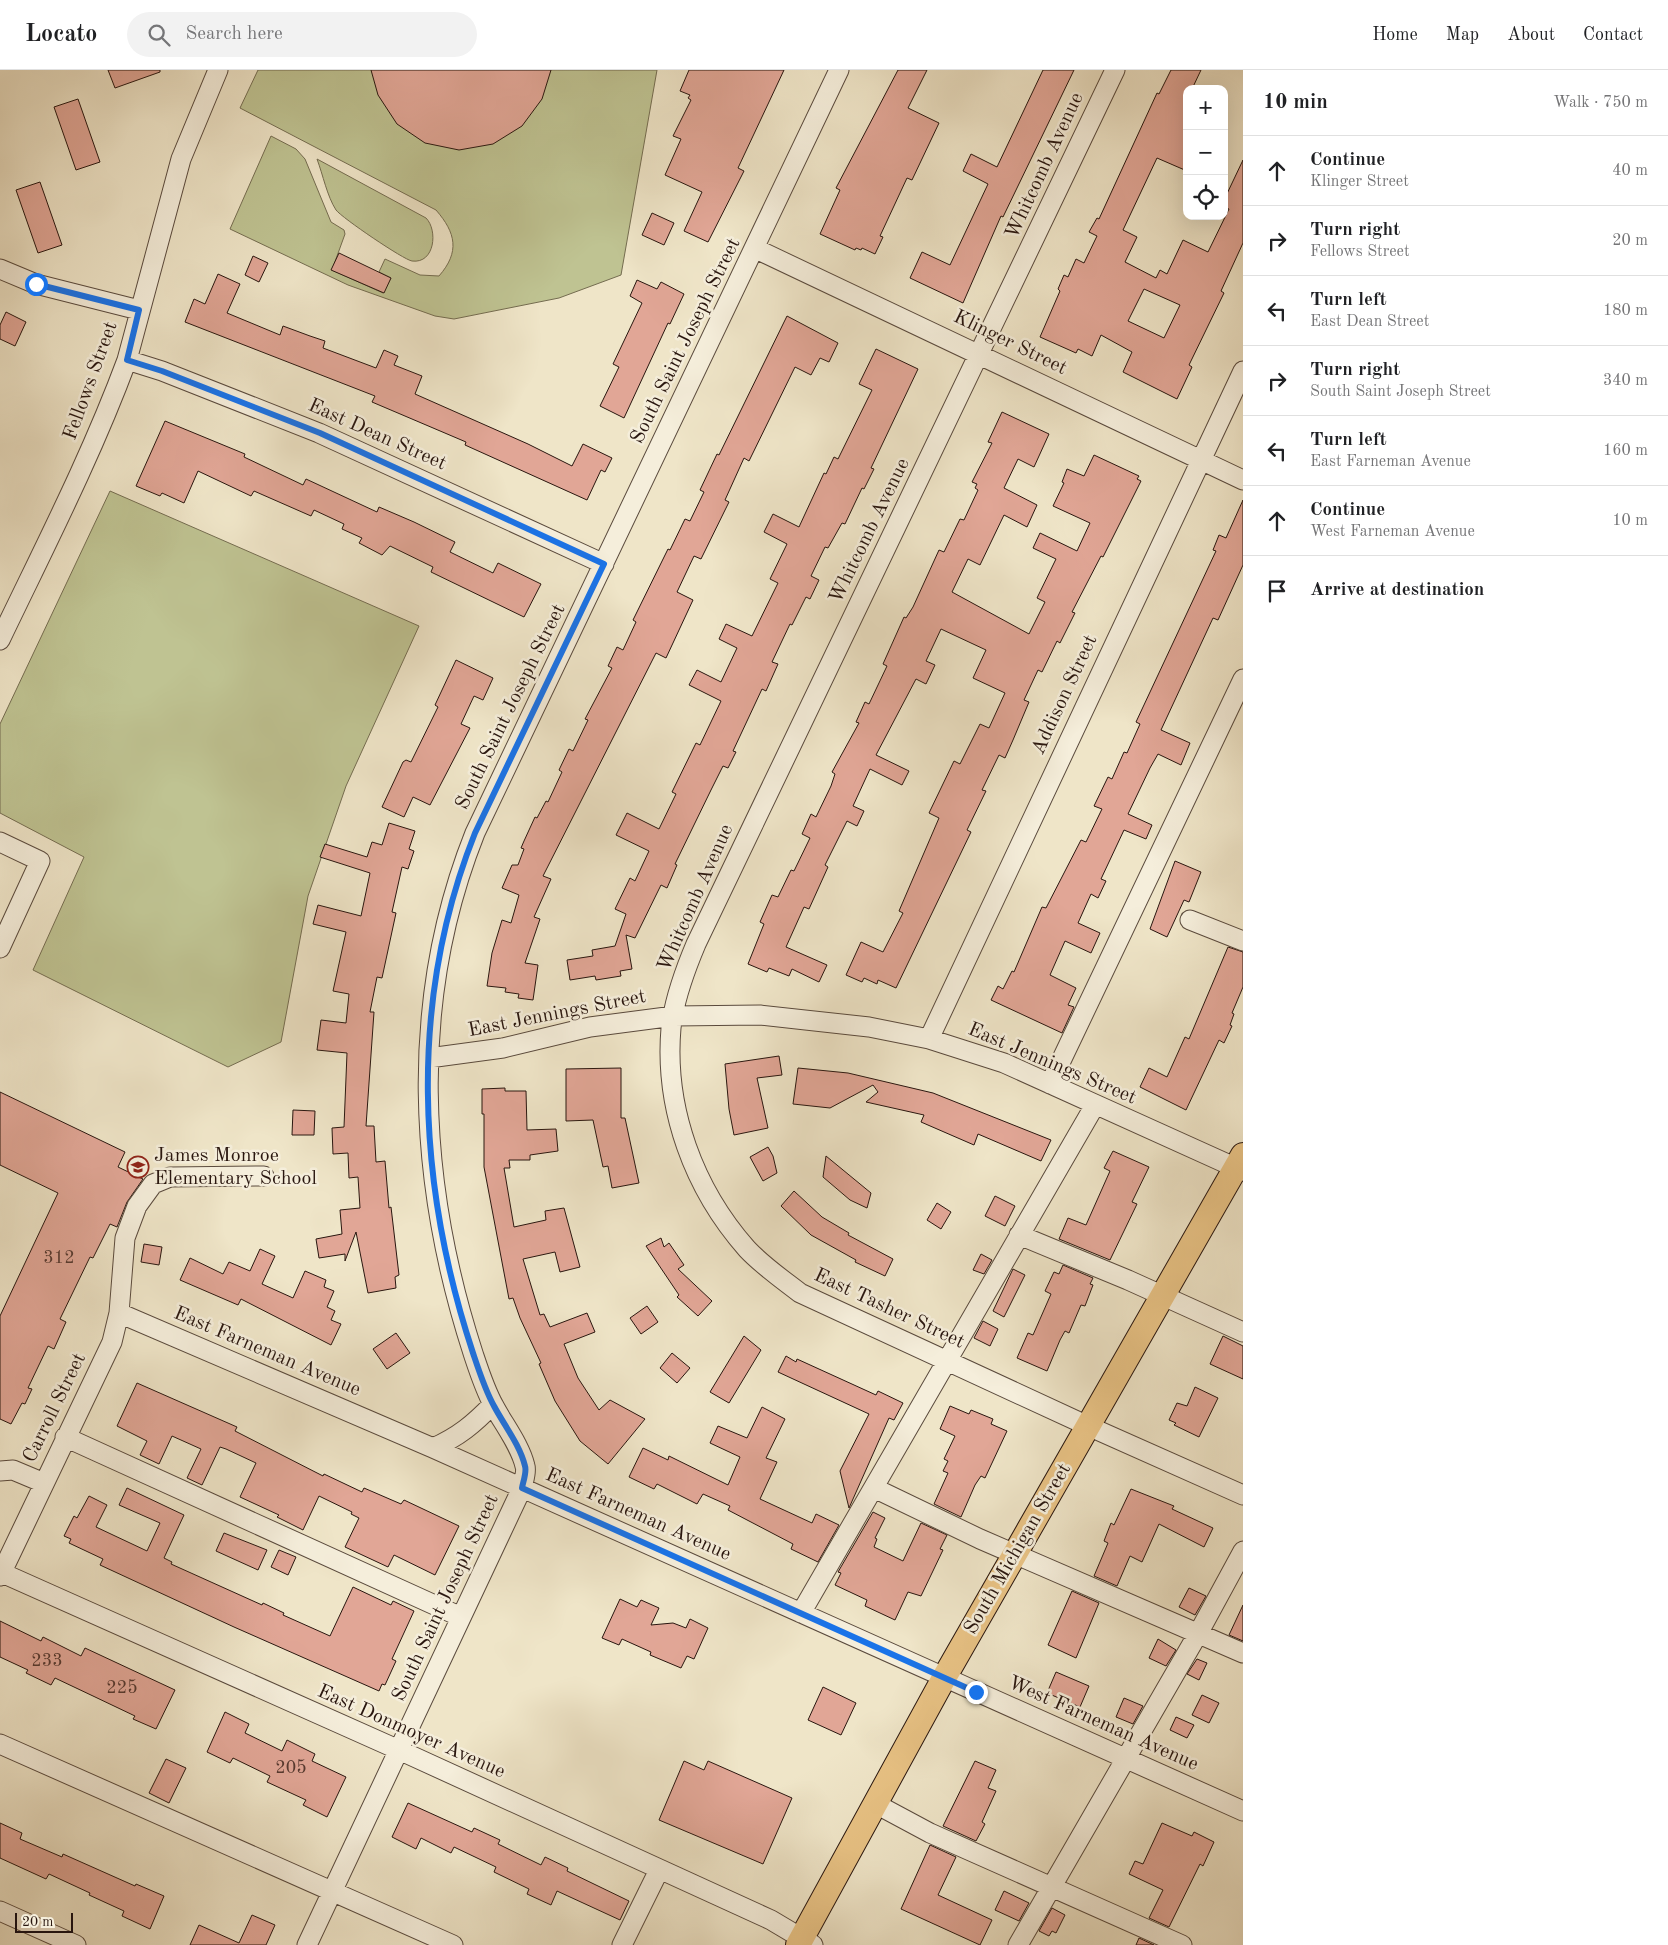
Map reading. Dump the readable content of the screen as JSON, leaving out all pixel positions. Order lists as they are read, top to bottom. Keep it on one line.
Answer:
{"streets":{"main road":["South Michigan Street"],"street":["Whitcomb Avenue","South Saint Joseph Street","Klinger Street","Fellows Street","East Dean Street","Addison Street","East Jennings Street","East Tasher Street","East Farneman Avenue","Carroll Street","West Farneman Avenue","East Donmoyer Avenue"]},"crossings":[["Whitcomb Avenue","Klinger Street"],["Whitcomb Avenue","East Jennings Street"],["Whitcomb Avenue","East Tasher Street"],["South Saint Joseph Street","Klinger Street"],["South Saint Joseph Street","East Dean Street"],["South Saint Joseph Street","East Jennings Street"],["South Saint Joseph Street","East Farneman Avenue"],["South Saint Joseph Street","East Donmoyer Avenue"],["Klinger Street","Addison Street"],["Fellows Street","East Dean Street"],["Addison Street","East Jennings Street"],["East Jennings Street","East Tasher Street"],["East Jennings Street","South Michigan Street"],["East Tasher Street","South Michigan Street"],["East Farneman Avenue","Carroll Street"],["East Farneman Avenue","South Michigan Street"],["East Farneman Avenue","West Farneman Avenue"],["Carroll Street","East Donmoyer Avenue"],["South Michigan Street","West Farneman Avenue"],["South Michigan Street","East Donmoyer Avenue"]],"places":{"school or university":["James Monroe Elementary School"]},"house_numbers":["312","233","225","205"],"scale_bar":"20 m","page":{"header":"Locato","search":"Search here","nav":["Home","Map","About","Contact"],"heading":["10 min","Walk · 750 m"],"map_buttons":["+","−"],"list":[["Continue","Klinger Street","40 m"],["Turn right","Fellows Street","20 m"],["Turn left","East Dean Street","180 m"],["Turn right","South Saint Joseph Street","340 m"],["Turn left","East Farneman Avenue","160 m"],["Continue","West Farneman Avenue","10 m"],"Arrive at destination"],"scale":"20 m"}}
